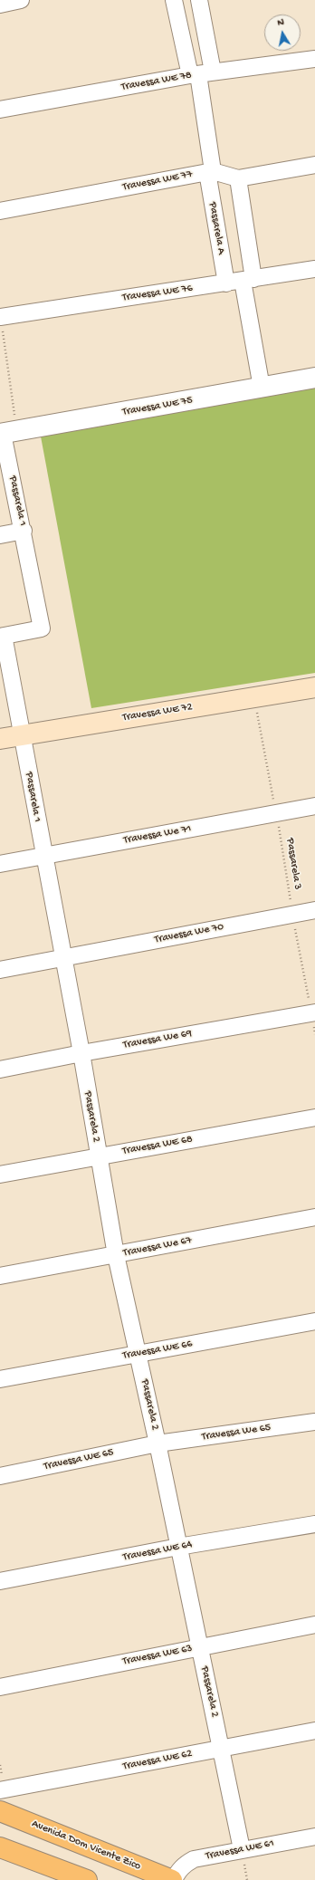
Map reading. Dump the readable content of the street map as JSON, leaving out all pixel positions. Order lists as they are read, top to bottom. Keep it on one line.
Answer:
{"streets":{"main road":["Travessa WE 72","Avenida Dom Vicente Zico"],"street":["Travessa WE 78","Travessa WE 77","Passarela A","Travessa WE 76","Travessa WE 75","Passarela 1","Travessa We 71","Travessa We 70","Travessa We 69","Passarela 2","Travessa WE 68","Travessa We 67","Travessa WE 66","Travessa We 65","Travessa WE 65","Travessa WE 64","Travessa WE 63","Travessa WE 62","Travessa WE 61"],"path":["Passarela 3"]},"crossings":[["Travessa WE 78","Passarela A"],["Travessa WE 77","Passarela A"],["Passarela A","Travessa WE 76"],["Travessa WE 75","Passarela 1"],["Passarela 1","Travessa WE 72"],["Passarela 1","Travessa We 71"],["Passarela 1","Travessa We 70"],["Passarela 1","Passarela 2"],["Travessa WE 72","Passarela 3"],["Travessa We 71","Passarela 3"],["Passarela 3","Travessa We 70"],["Passarela 3","Travessa We 69"],["Travessa We 70","Passarela 2"],["Travessa We 69","Passarela 2"],["Passarela 2","Travessa WE 68"],["Passarela 2","Travessa We 67"],["Passarela 2","Travessa WE 66"],["Passarela 2","Travessa We 65"],["Passarela 2","Travessa WE 65"],["Passarela 2","Travessa WE 64"],["Passarela 2","Travessa WE 63"],["Passarela 2","Travessa WE 62"],["Passarela 2","Travessa WE 61"],["Travessa We 65","Travessa WE 65"],["Avenida Dom Vicente Zico","Travessa WE 61"]],"north":"top"}
